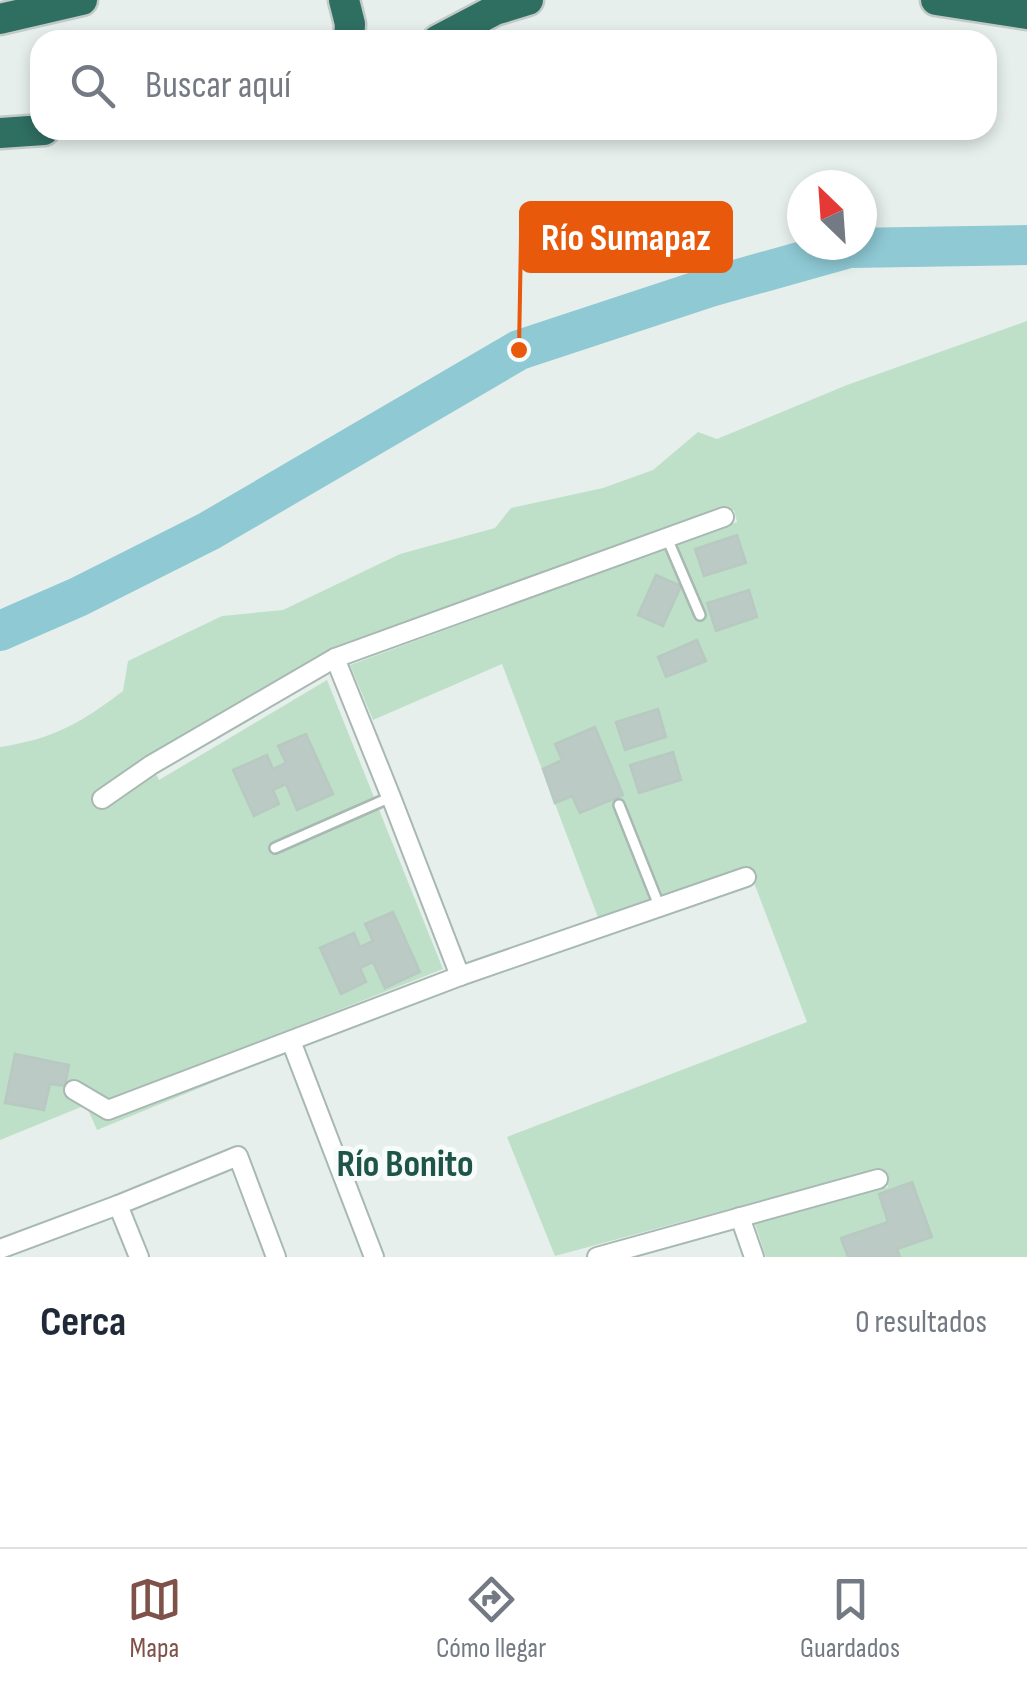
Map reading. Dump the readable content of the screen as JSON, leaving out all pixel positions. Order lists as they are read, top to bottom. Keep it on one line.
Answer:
{"districts":["Río Bonito"],"places":["Río Sumapaz"],"north":"top left","page":{"search":"Buscar aquí","heading":["Cerca","0 resultados"],"nav":["Mapa","Cómo llegar","Guardados"]}}
